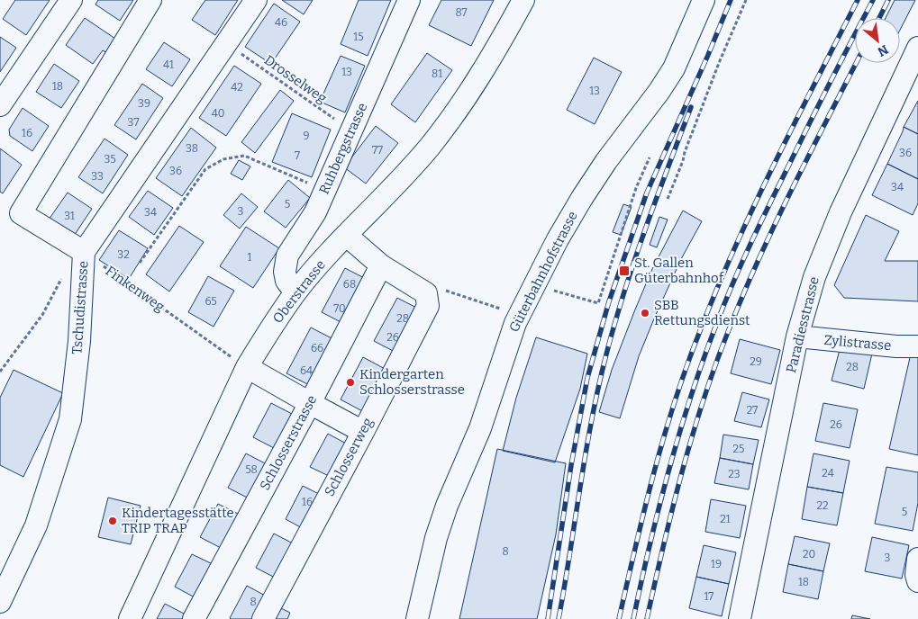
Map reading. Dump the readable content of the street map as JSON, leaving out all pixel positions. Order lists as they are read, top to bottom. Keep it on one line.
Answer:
{"streets":{"street":["Ruhbergstrasse","Güterbahnhofstrasse","Oberstrasse","Tschudistrasse","Paradiesstrasse","Zylistrasse","Schlosserstrasse","Schlosserweg"],"path":["Drosselweg","Finkenweg"]},"crossings":[["Ruhbergstrasse","Oberstrasse"],["Finkenweg","Oberstrasse"],["Finkenweg","Tschudistrasse"],["Paradiesstrasse","Zylistrasse"]],"places":{"transit":["St. Gallen Güterbahnhof"],"other":["SBB Rettungsdienst","Kindergarten Schlosserstrasse","Kindertagesstätte TRIP TRAP"]},"house_numbers":["87","46","15","41","13","81","18","42","13","39","40","37","16","9","38","77","36","7","35","36","33","34","5","3","34","31","32","1","68","65","70","28","26","66","29","28","64","27","26","25","58","24","23","16","22","5","21","8","20","3","19","18","17","8"],"north":"bottom right"}
